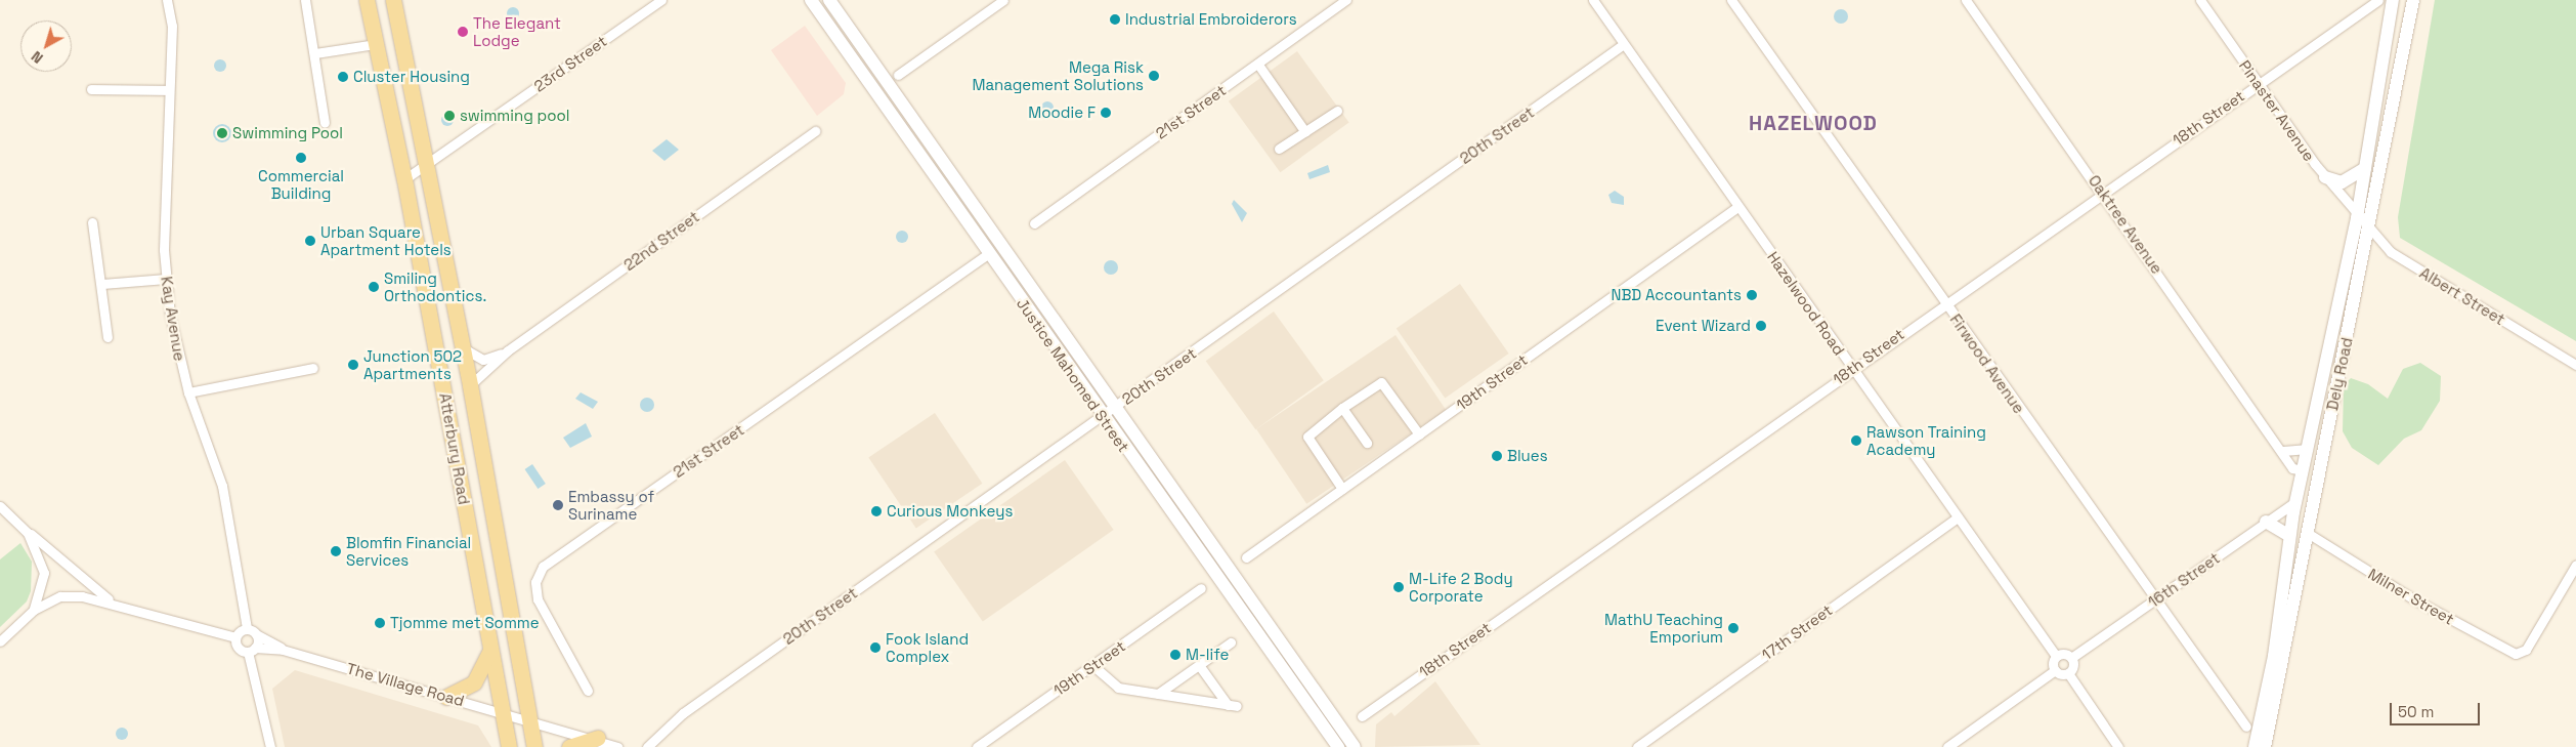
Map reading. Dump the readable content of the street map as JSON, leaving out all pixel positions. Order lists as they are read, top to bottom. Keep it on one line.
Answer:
{"streets":{"main road":["Dely Road","Justice Mahomed Street","Atterbury Road"],"street":["23rd Street","Pinaster Avenue","21st Street","18th Street","20th Street","Oaktree Avenue","22nd Street","Albert Street","Hazelwood Road","Kay Avenue","Firwood Avenue","19th Street","16th Street","Milner Street","17th Street","The Village Road"]},"crossings":[["23rd Street","Atterbury Road"],["Pinaster Avenue","18th Street"],["Pinaster Avenue","Albert Street"],["Pinaster Avenue","Dely Road"],["21st Street","Justice Mahomed Street"],["18th Street","Oaktree Avenue"],["18th Street","Hazelwood Road"],["18th Street","Firwood Avenue"],["20th Street","Hazelwood Road"],["20th Street","Justice Mahomed Street"],["Oaktree Avenue","Dely Road"],["22nd Street","Atterbury Road"],["Albert Street","Dely Road"],["Hazelwood Road","19th Street"],["Hazelwood Road","17th Street"],["Firwood Avenue","16th Street"],["Dely Road","16th Street"],["Dely Road","Milner Street"],["Atterbury Road","The Village Road"]],"districts":["HAZELWOOD"],"places":["Industrial Embroiderors","The Elegant Lodge","Mega Risk Management Solutions","Cluster Housing","Moodie F","swimming pool","Swimming Pool","Commercial Building","Urban Square Apartment Hotels","Smiling Orthodontics.","NBD Accountants","Event Wizard","Junction 502 Apartments","Rawson Training Academy","Blues","Embassy of Suriname","Curious Monkeys","Blomfin Financial Services","M-Life 2 Body Corporate","Tjomme met Somme","MathU Teaching Emporium","Fook Island Complex","M-life"],"scale_bar":"50 m","north":"bottom left"}
